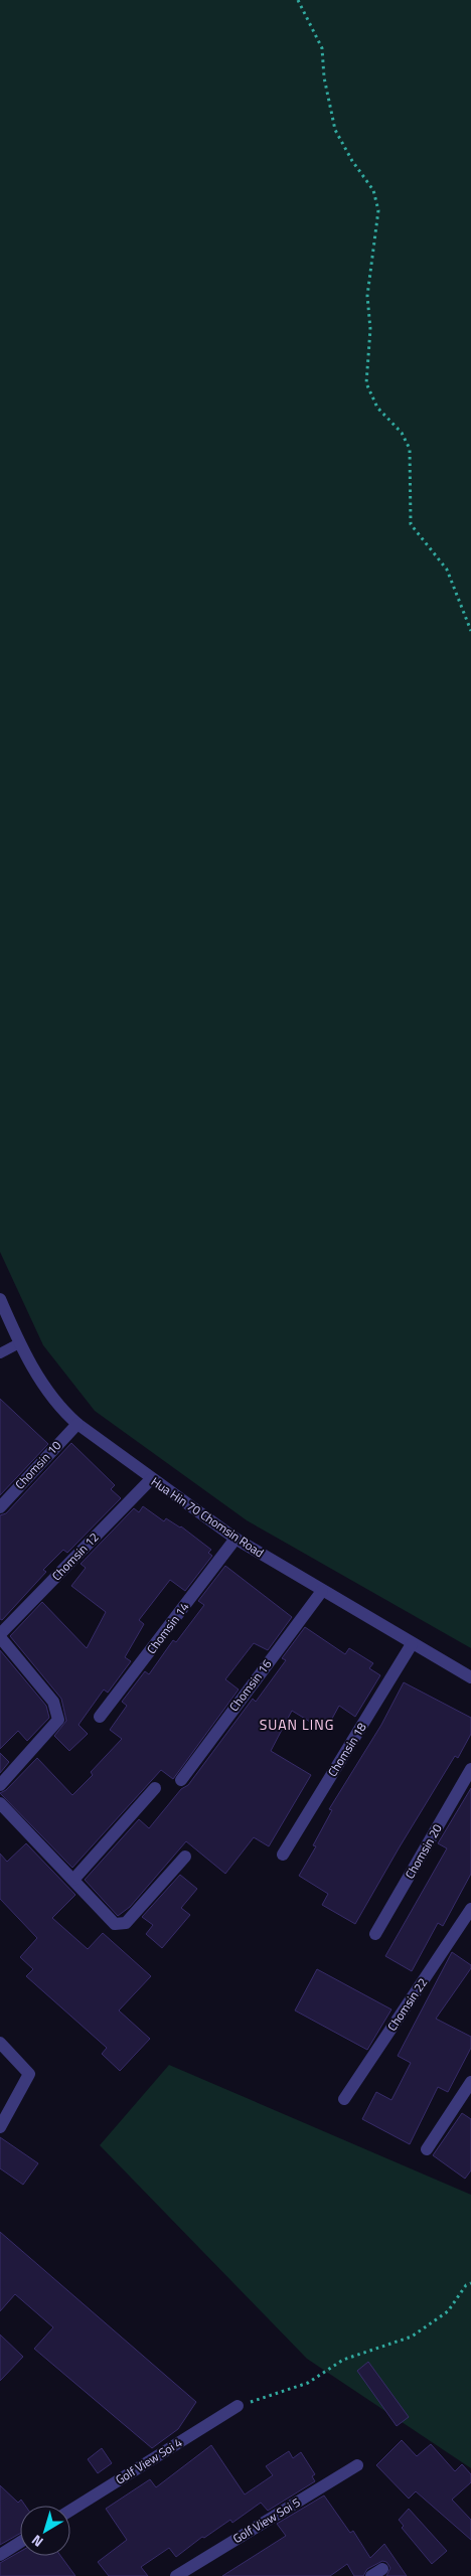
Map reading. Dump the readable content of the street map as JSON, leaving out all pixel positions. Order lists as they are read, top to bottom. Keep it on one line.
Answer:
{"streets":{"street":["Chomsin 10","Hua Hin 70 Chomsin Road","Chomsin 12","Chomsin 14","Chomsin 16","Chomsin 18","Chomsin 20","Chomsin 22","Golf View Soi 4","Golf View Soi 5"]},"crossings":[["Chomsin 10","Hua Hin 70 Chomsin Road"],["Hua Hin 70 Chomsin Road","Chomsin 12"],["Hua Hin 70 Chomsin Road","Chomsin 14"],["Hua Hin 70 Chomsin Road","Chomsin 16"],["Hua Hin 70 Chomsin Road","Chomsin 18"]],"districts":["SUAN LING"],"north":"bottom left"}
